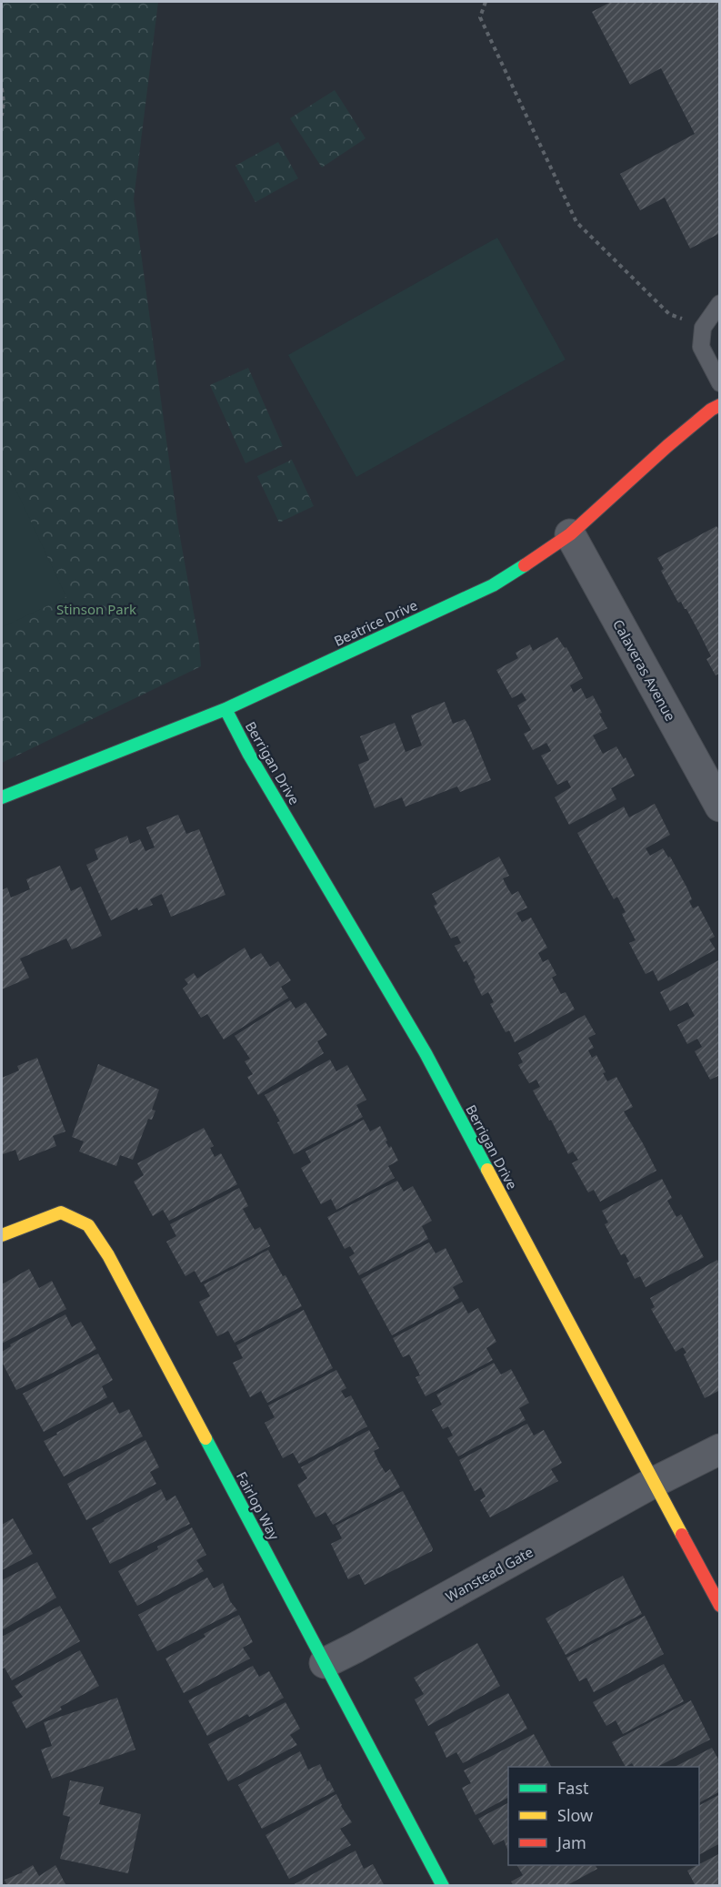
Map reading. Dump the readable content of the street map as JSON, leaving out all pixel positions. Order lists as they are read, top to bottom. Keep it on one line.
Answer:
{"streets":{"street":["Beatrice Drive","Calaveras Avenue","Berrigan Drive","Fairlop Way","Wanstead Gate"]},"crossings":[["Beatrice Drive","Calaveras Avenue"],["Beatrice Drive","Berrigan Drive"],["Berrigan Drive","Wanstead Gate"],["Fairlop Way","Wanstead Gate"]],"parks":["Stinson Park"],"legend":["Fast","Slow","Jam"]}
